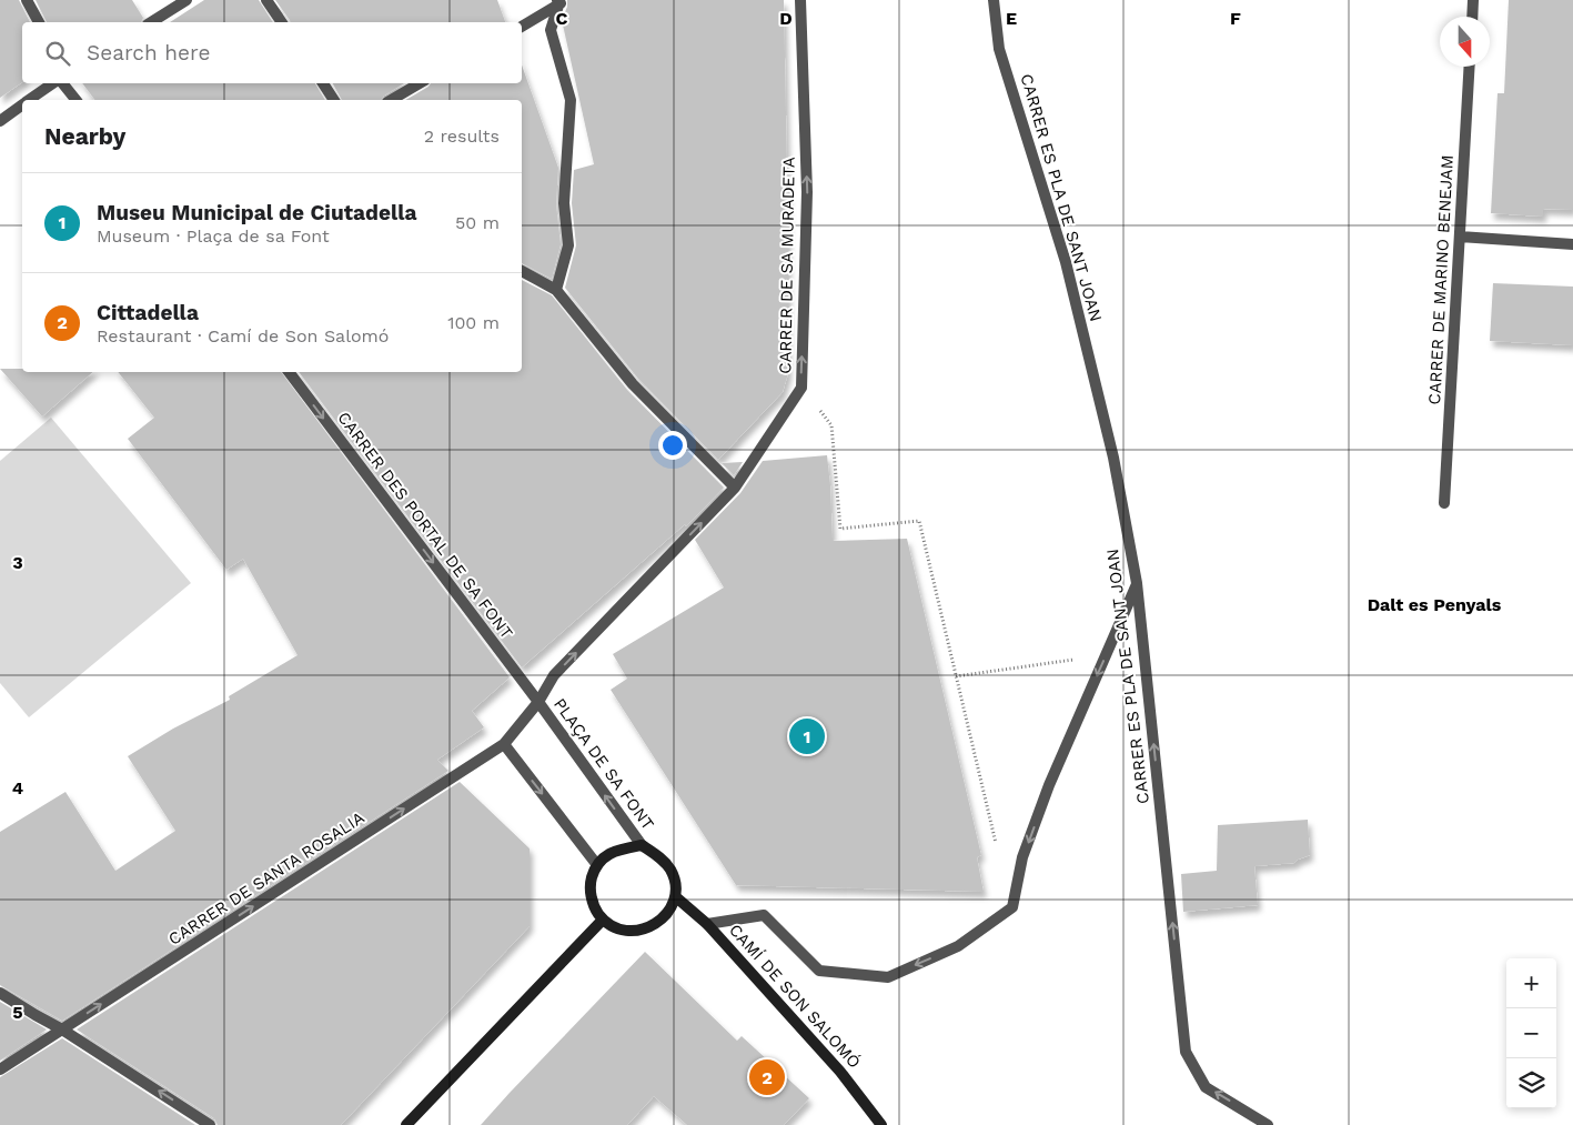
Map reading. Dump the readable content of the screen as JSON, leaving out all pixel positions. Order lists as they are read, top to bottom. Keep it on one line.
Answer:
{"streets":{"street":["CARRER ES PLA DE SANT JOAN","CARRER DE SA MURADETA","CARRER DE MARINO BENEJAM","CARRER DES PORTAL DE SA FONT","PLAÇA DE SA FONT","CARRER DE SANTA ROSALIA","CAMÍ DE SON SALOMÓ"]},"crossings":[["CARRER DE SA MURADETA","CARRER DES PORTAL DE SA FONT"],["CARRER DE SA MURADETA","PLAÇA DE SA FONT"],["CARRER DE SA MURADETA","CARRER DE SANTA ROSALIA"],["CARRER DES PORTAL DE SA FONT","PLAÇA DE SA FONT"],["CARRER DES PORTAL DE SA FONT","CARRER DE SANTA ROSALIA"],["PLAÇA DE SA FONT","CARRER DE SANTA ROSALIA"],["PLAÇA DE SA FONT","CAMÍ DE SON SALOMÓ"]],"one_way":["CARRER ES PLA DE SANT JOAN","CARRER DE SA MURADETA","CARRER DES PORTAL DE SA FONT","CARRER DE SANTA ROSALIA"],"districts":["Dalt es Penyals"],"north":"bottom","page":{"search":"Search here","heading":["Nearby","2 results"],"list":[{"mark":"1","name":"Museu Municipal de Ciutadella","note":"Museum · Plaça de sa Font","value":"50 m"},{"mark":"2","name":"Cittadella","note":"Restaurant · Camí de Son Salomó","value":"100 m"}],"pins":["1","2"],"map_buttons":["+","−"]},"grid":{"columns":["C","D","E","F"],"rows":["3","4","5"]}}
